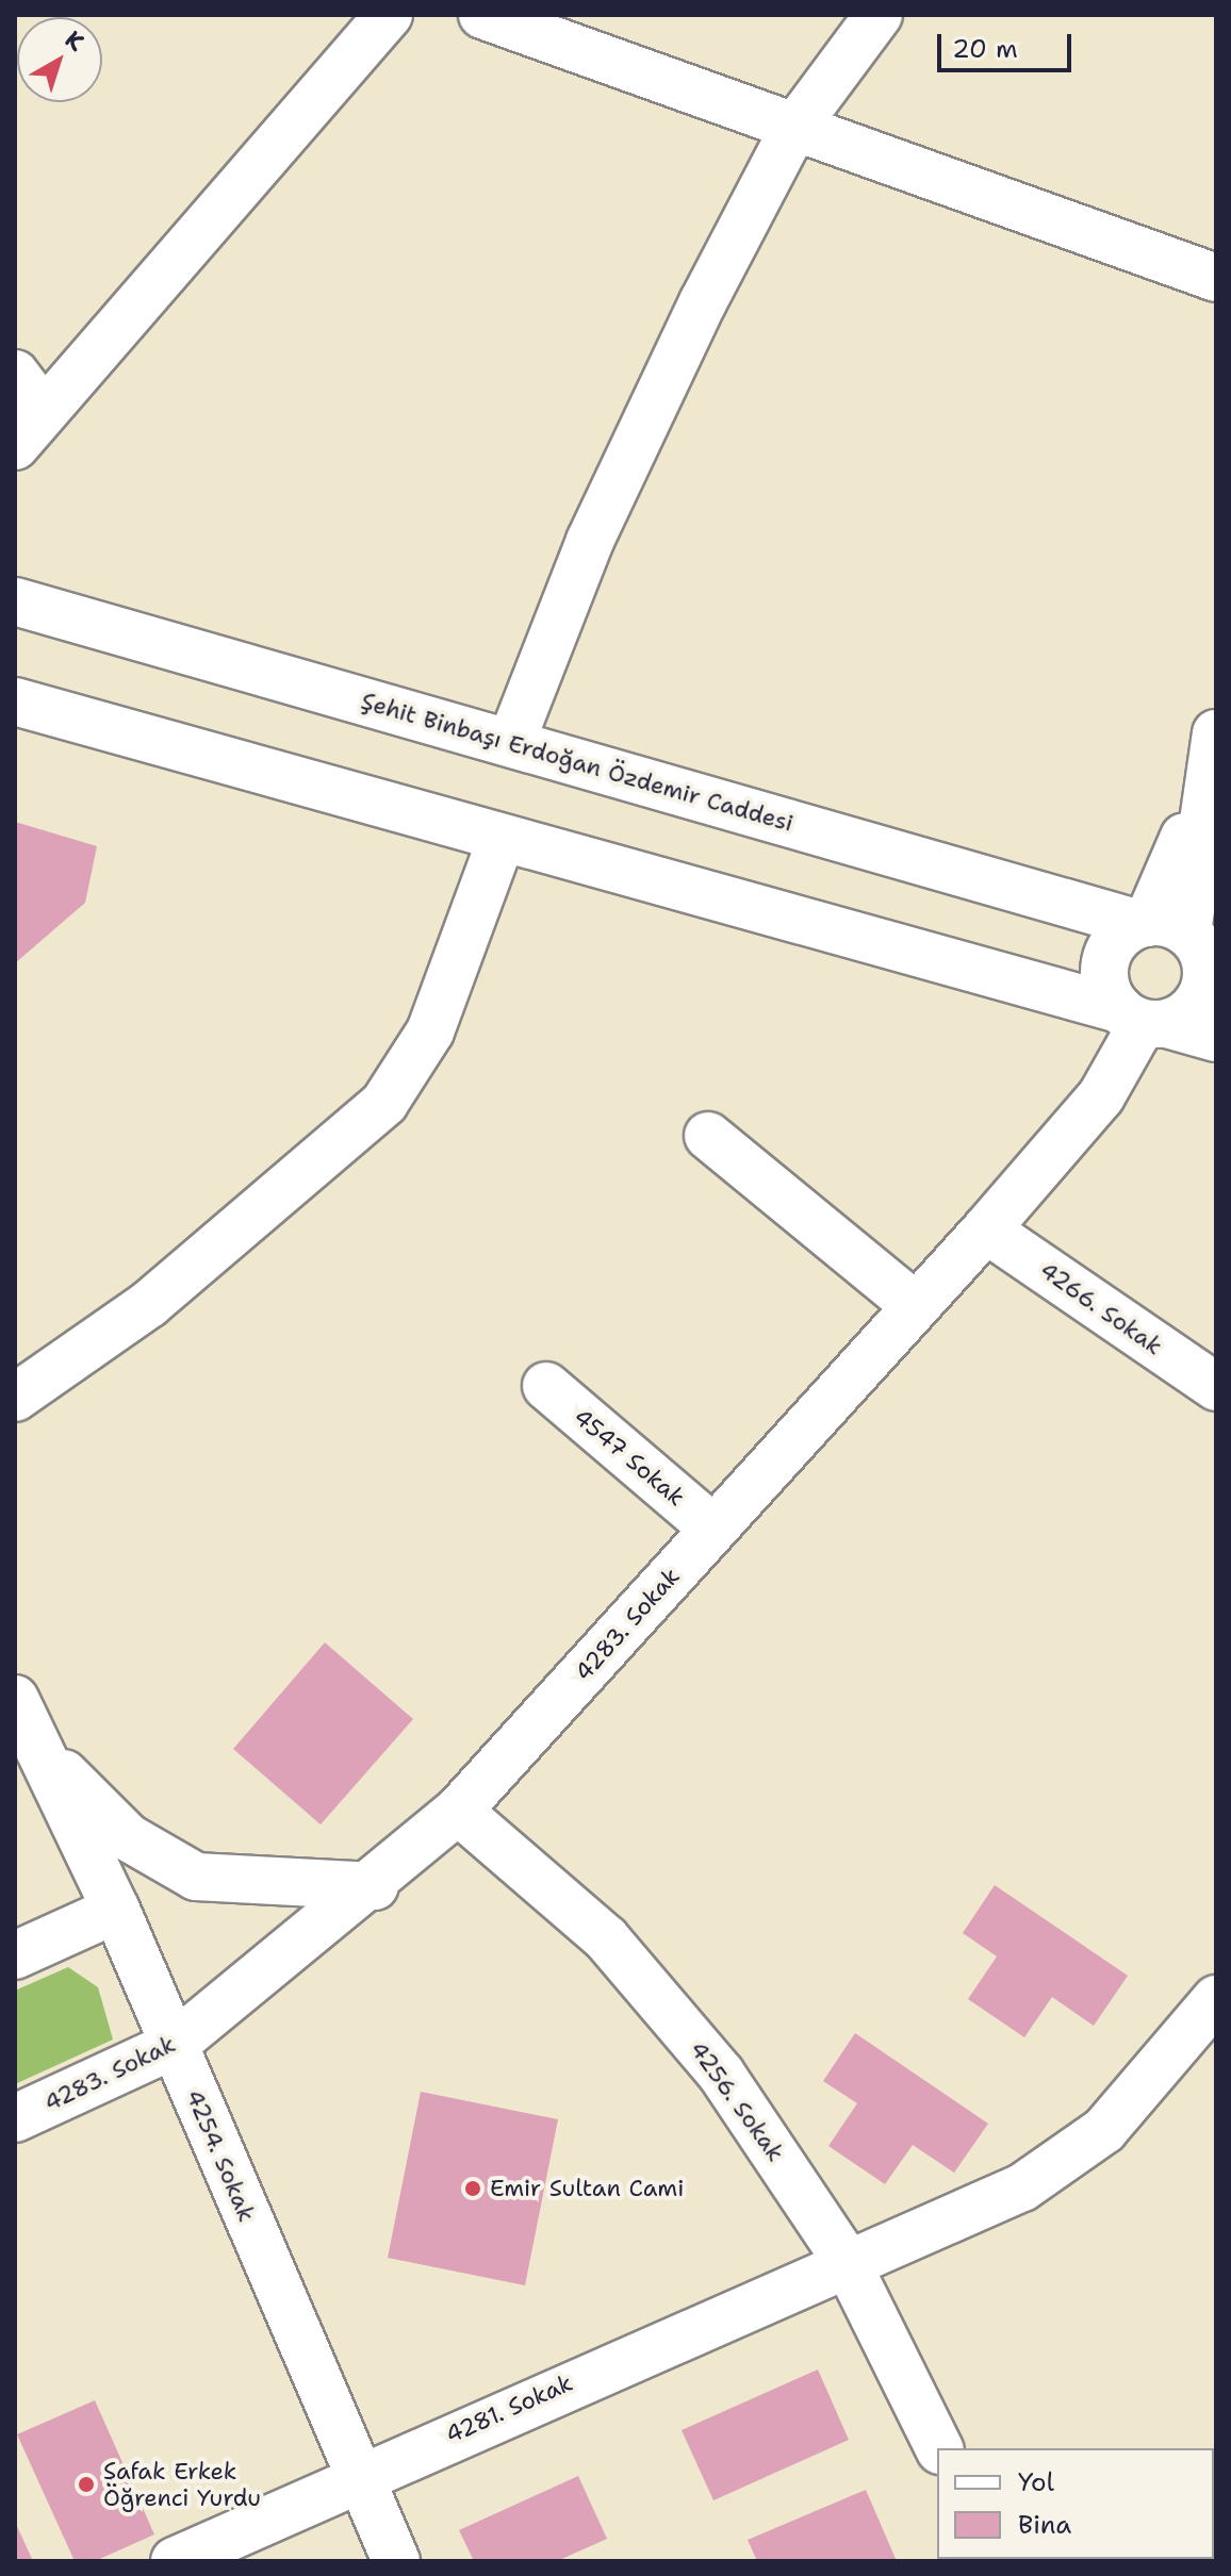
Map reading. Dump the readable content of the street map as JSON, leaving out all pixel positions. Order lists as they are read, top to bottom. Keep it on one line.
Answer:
{"streets":{"street":["Şehit Binbaşı Erdoğan Özdemir Caddesi","4266. Sokak","4547 Sokak","4283. Sokak","4256. Sokak","4254. Sokak","4281. Sokak"]},"crossings":[["Şehit Binbaşı Erdoğan Özdemir Caddesi","4283. Sokak"],["4266. Sokak","4283. Sokak"],["4547 Sokak","4283. Sokak"],["4283. Sokak","4256. Sokak"],["4283. Sokak","4254. Sokak"],["4256. Sokak","4281. Sokak"],["4254. Sokak","4281. Sokak"]],"places":["Emir Sultan Cami","Şafak Erkek Öğrenci Yurdu"],"legend":["Yol","Bina"],"scale_bar":"20 m","north":"top right"}
